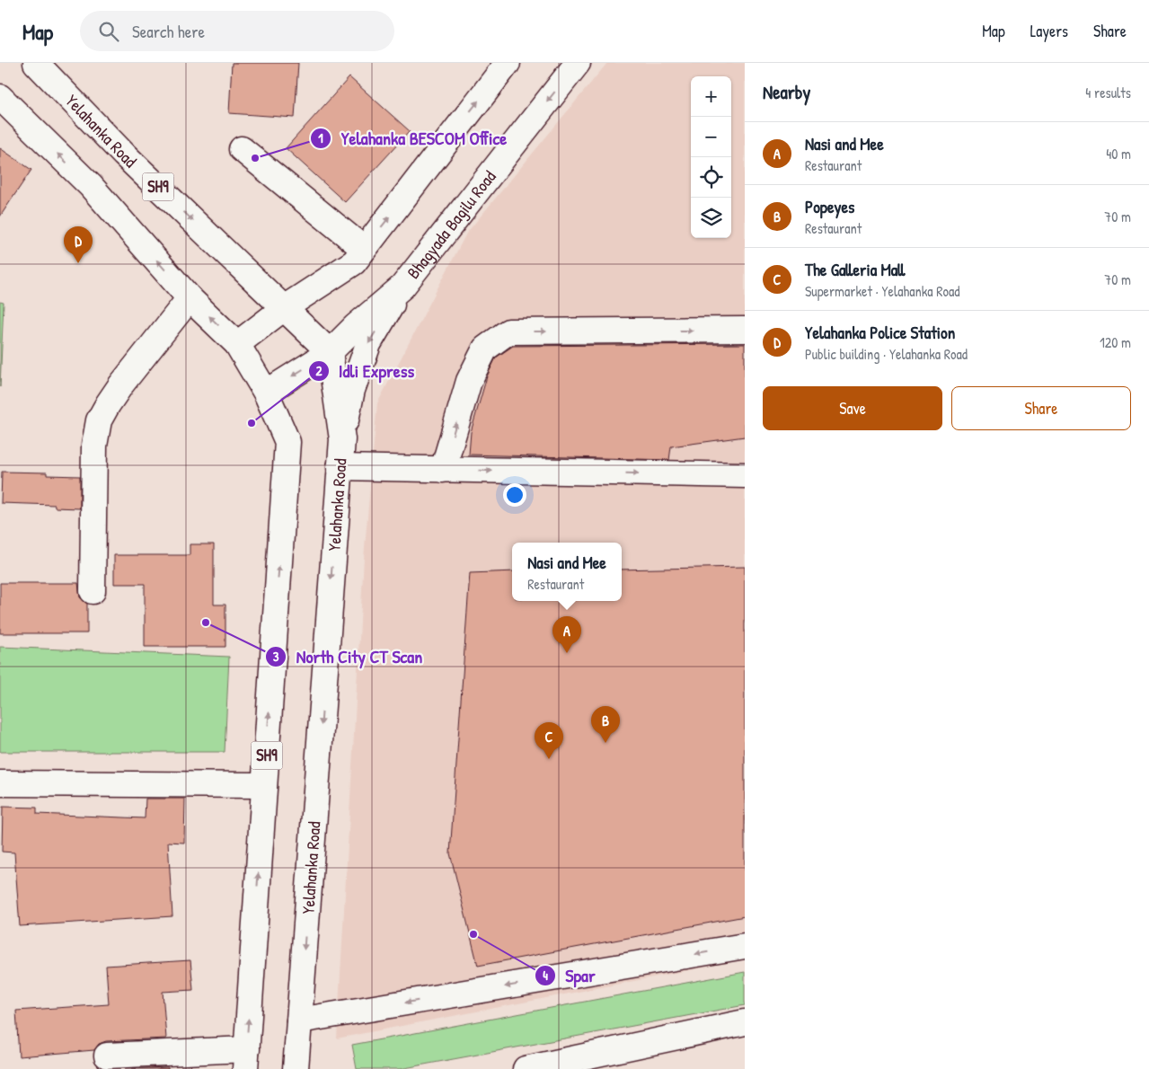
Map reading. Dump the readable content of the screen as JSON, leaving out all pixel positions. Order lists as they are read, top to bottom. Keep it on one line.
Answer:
{"streets":{"main road":["Yelahanka Road","SH9","Bhagyada Bagilu Road"]},"crossings":[["Yelahanka Road","Bhagyada Bagilu Road"],["SH9","Bhagyada Bagilu Road"]],"places":["Yelahanka BESCOM Office","Idli Express","North City CT Scan","Spar"],"page":{"header":"Map","search":"Search here","nav":["Map","Layers","Share"],"heading":["Nearby","4 results"],"map_buttons":["+","−"],"list":[{"mark":"A","name":"Nasi and Mee","note":"Restaurant","value":"40 m"},{"mark":"B","name":"Popeyes","note":"Restaurant","value":"70 m"},{"mark":"C","name":"The Galleria Mall","note":"Supermarket · Yelahanka Road","value":"70 m"},{"mark":"D","name":"Yelahanka Police Station","note":"Public building · Yelahanka Road","value":"120 m"}],"pins":["D","A","B","C"],"buttons":["Save","Share"],"popup":["Nasi and Mee","Restaurant"]}}
